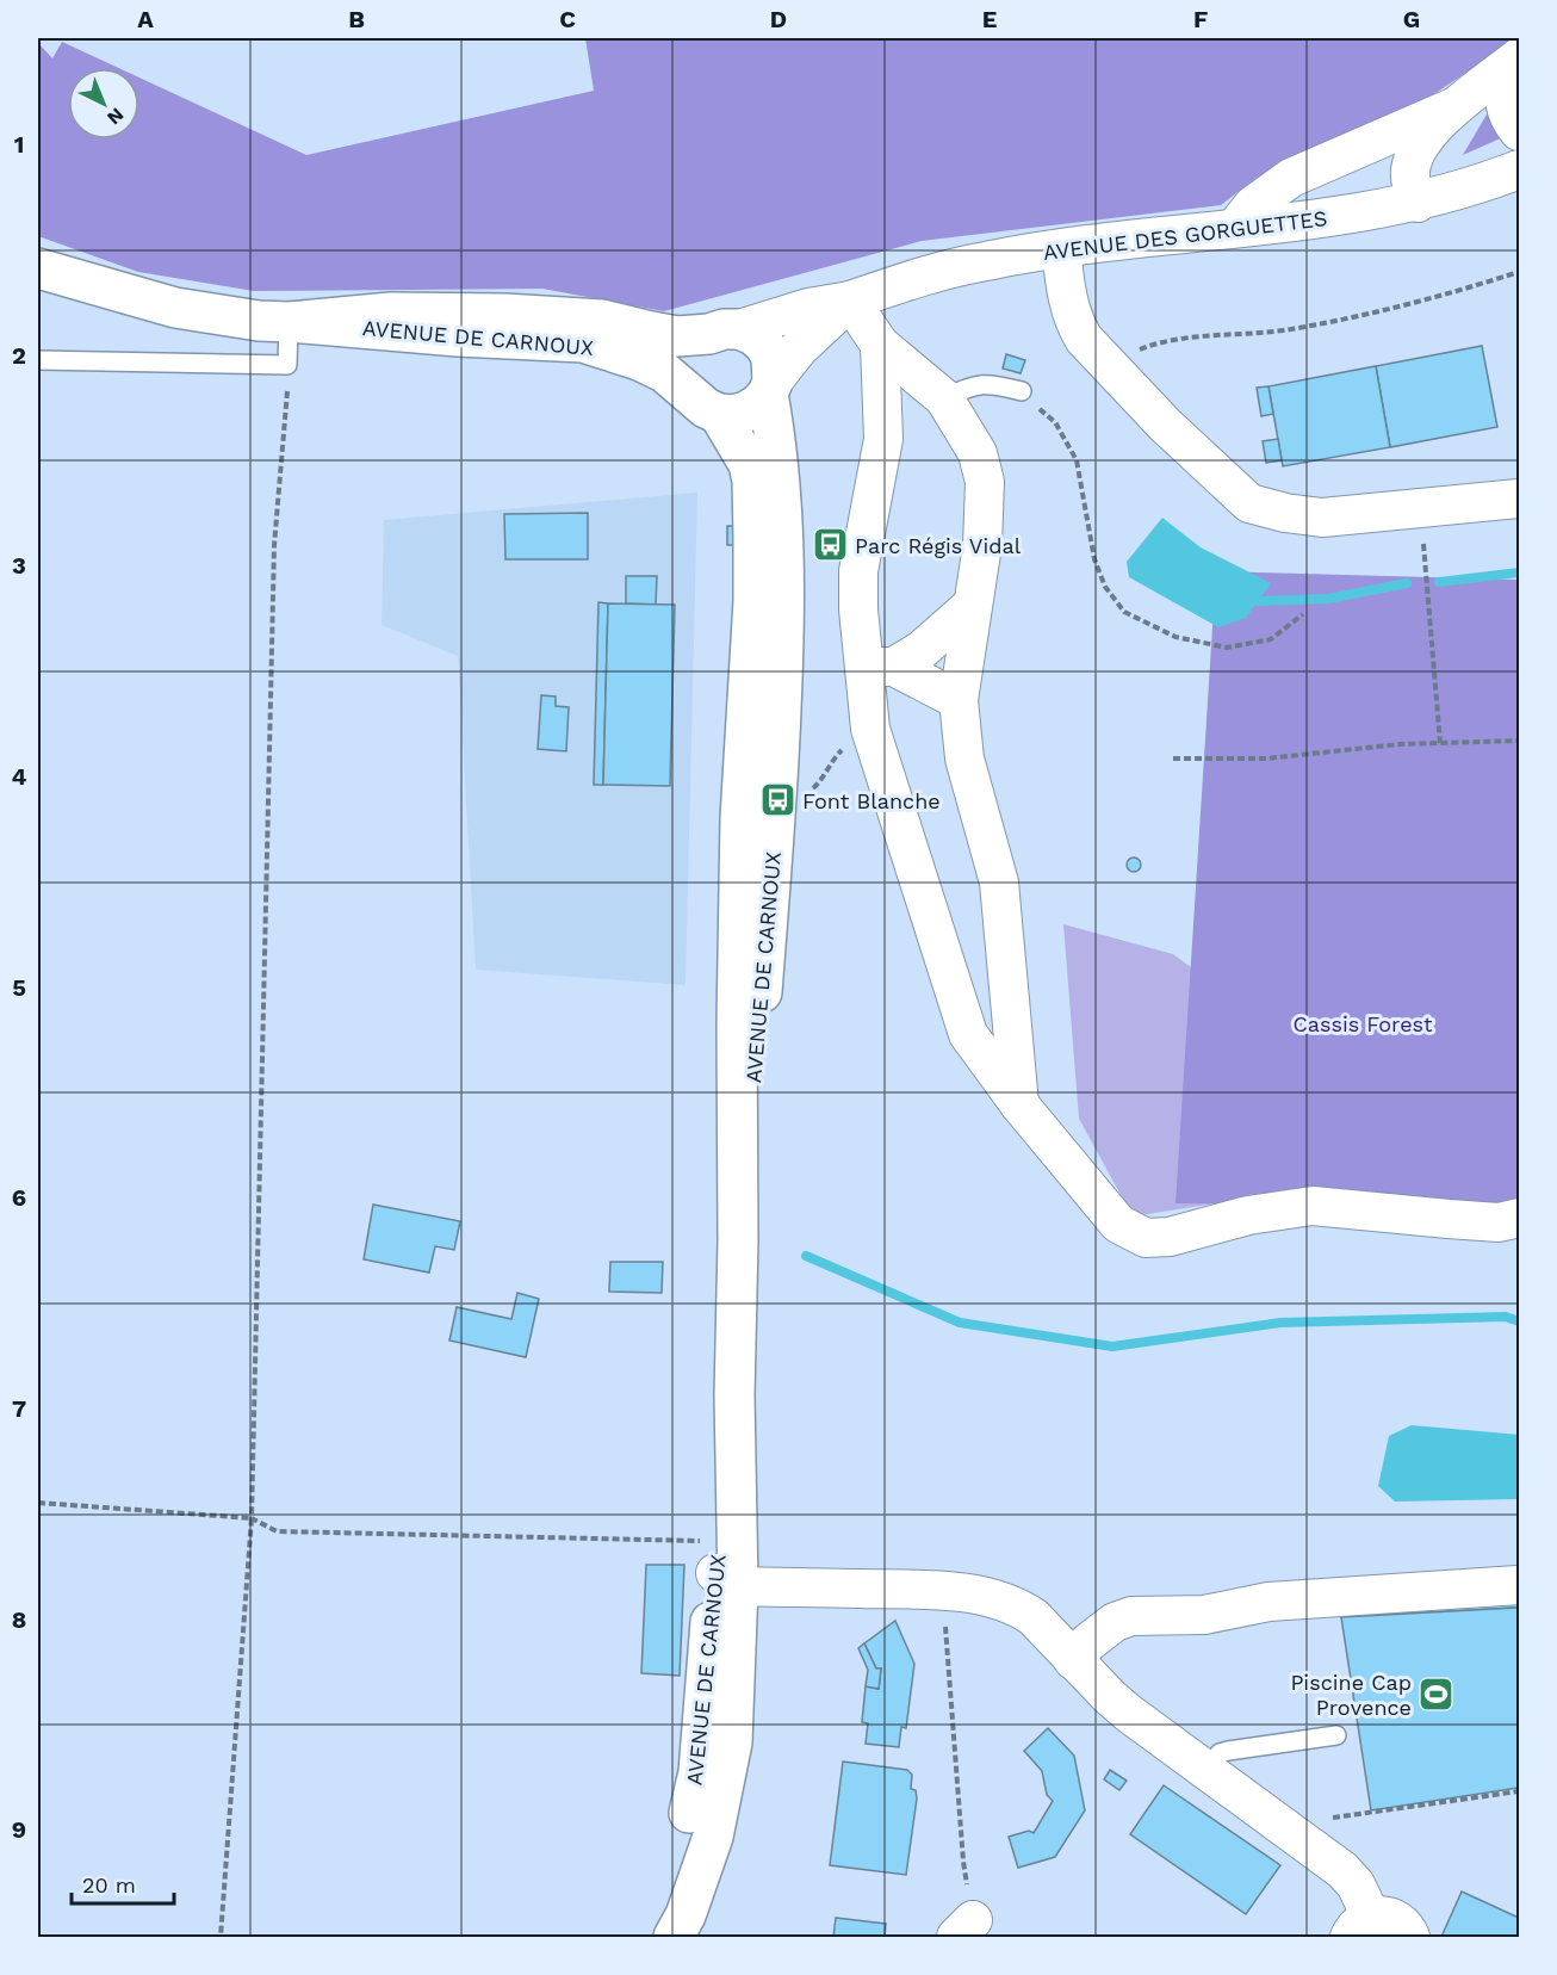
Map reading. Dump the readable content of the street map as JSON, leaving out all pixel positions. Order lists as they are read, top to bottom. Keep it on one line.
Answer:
{"streets":{"main road":["AVENUE DE CARNOUX"],"street":["AVENUE DES GORGUETTES"]},"crossings":[["AVENUE DES GORGUETTES","AVENUE DE CARNOUX"]],"parks":["Cassis Forest"],"places":{"bus stop":["Parc Régis Vidal","Font Blanche"],"sports":["Piscine Cap Provence"]},"scale_bar":"20 m","north":"bottom right","grid":{"columns":["A","B","C","D","E","F","G"],"rows":["1","2","3","4","5","6","7","8","9"]}}
